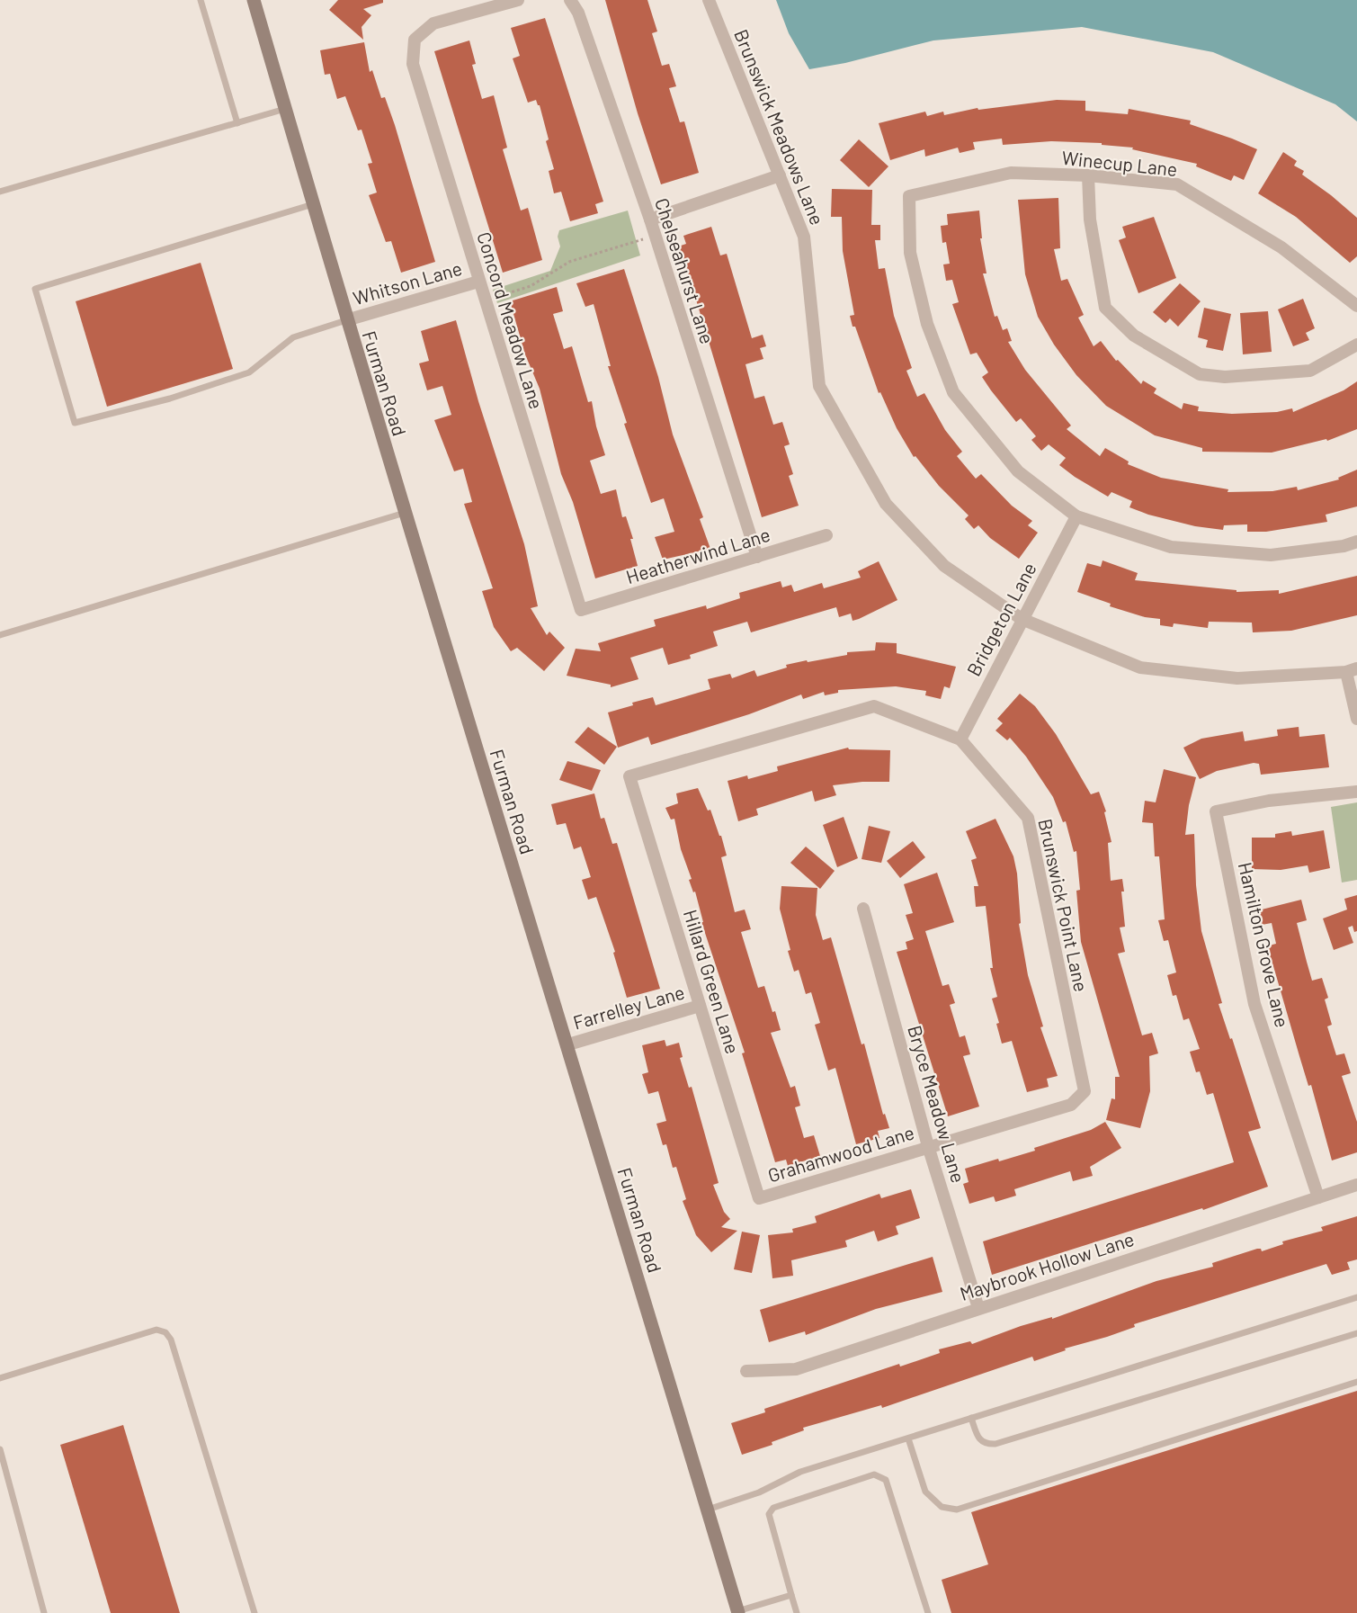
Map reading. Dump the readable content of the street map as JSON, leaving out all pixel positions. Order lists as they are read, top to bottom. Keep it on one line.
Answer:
{"streets":{"street":["Brunswick Meadows Lane","Winecup Lane","Chelseahurst Lane","Whitson Lane","Concord Meadow Lane","Furman Road","Heatherwind Lane","Bridgeton Lane","Brunswick Point Lane","Hamilton Grove Lane","Hillard Green Lane","Farrelley Lane","Bryce Meadow Lane","Grahamwood Lane","Maybrook Hollow Lane"]},"crossings":[["Brunswick Meadows Lane","Bridgeton Lane"],["Winecup Lane","Bridgeton Lane"],["Chelseahurst Lane","Heatherwind Lane"],["Whitson Lane","Concord Meadow Lane"],["Whitson Lane","Furman Road"],["Concord Meadow Lane","Heatherwind Lane"],["Furman Road","Farrelley Lane"],["Bridgeton Lane","Brunswick Point Lane"],["Brunswick Point Lane","Hillard Green Lane"],["Brunswick Point Lane","Grahamwood Lane"],["Hamilton Grove Lane","Maybrook Hollow Lane"],["Hillard Green Lane","Farrelley Lane"],["Hillard Green Lane","Grahamwood Lane"],["Bryce Meadow Lane","Grahamwood Lane"],["Bryce Meadow Lane","Maybrook Hollow Lane"]]}
